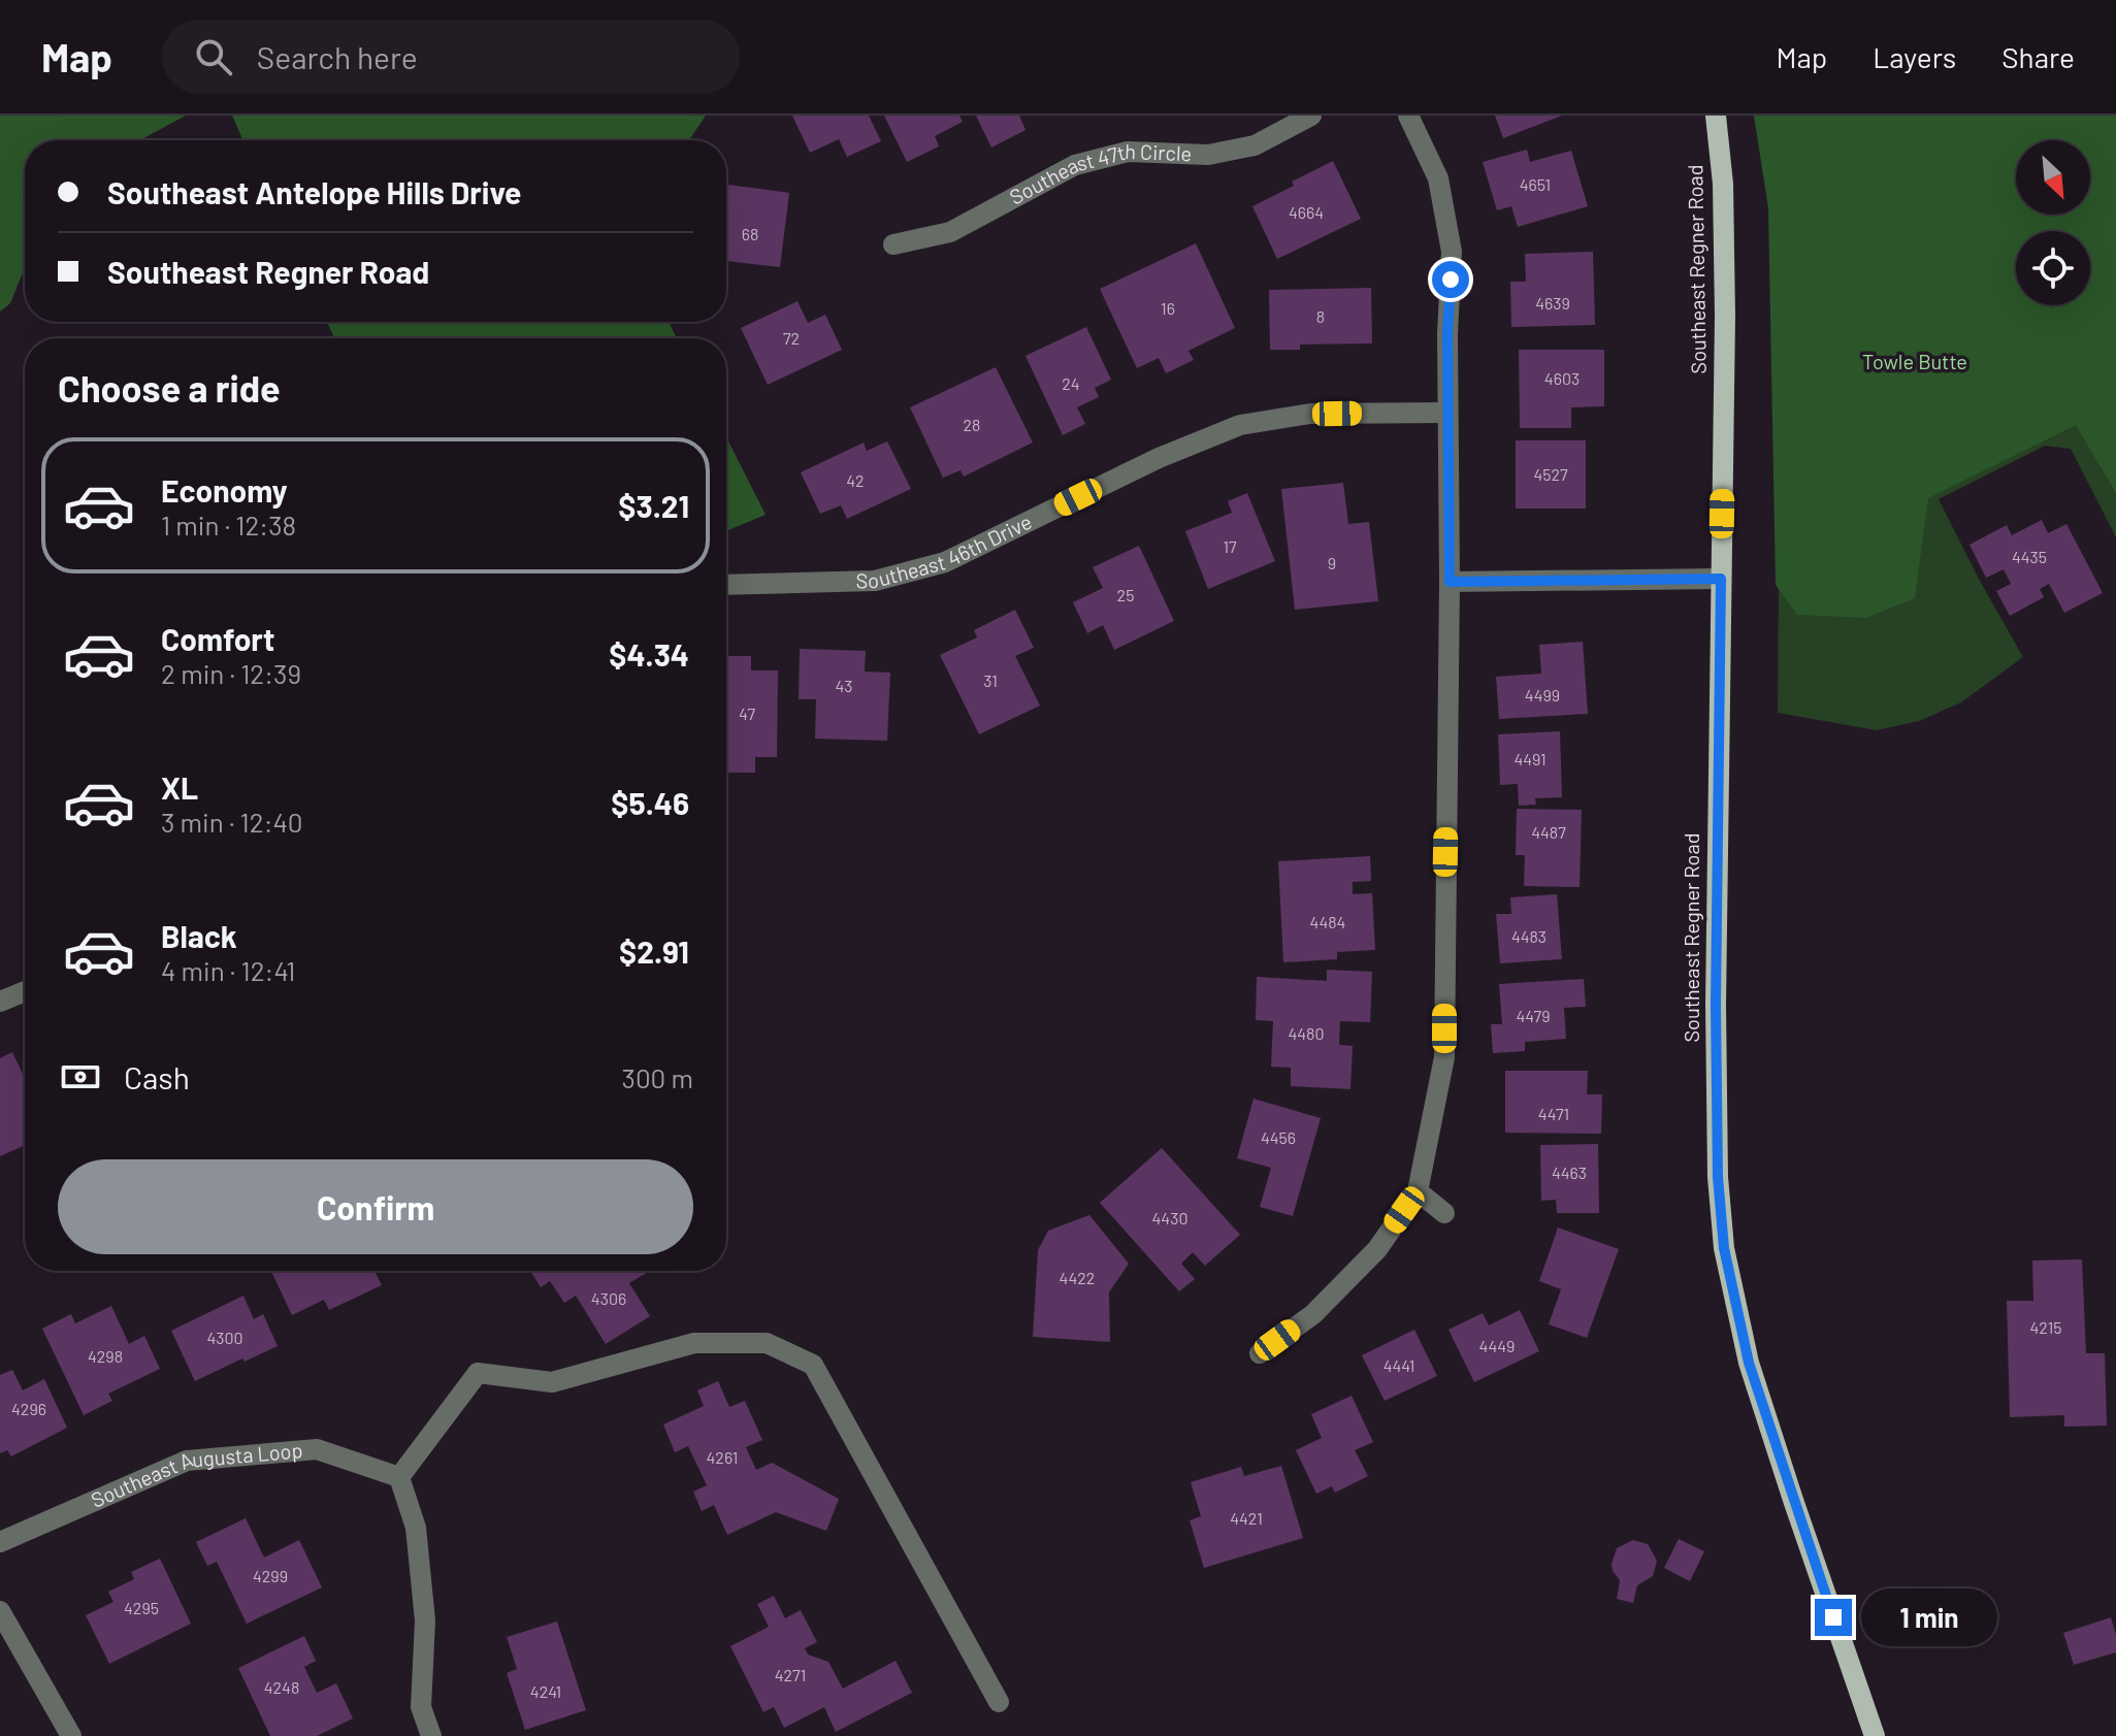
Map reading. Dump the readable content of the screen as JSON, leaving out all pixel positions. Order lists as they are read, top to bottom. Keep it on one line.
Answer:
{"streets":{"main road":["Southeast Regner Road"],"street":["Southeast 47th Circle","Southeast 46th Drive","Southeast Augusta Loop"]},"parks":["Towle Butte"],"house_numbers":["4651","4664","68","4639","16","8","72","4603","24","28","4527","42","17","4435","9","25","31","43","4499","47","4491","4487","4484","4483","4479","4480","4471","4456","4463","4430","4422","4306","4215","4300","4449","4298","4441","4296","4261","4421","4299","4295","4271","4248","4241"],"north":"bottom right","page":{"header":"Map","search":"Search here","nav":["Map","Layers","Share"],"banner":["Southeast Antelope Hills Drive","Southeast Regner Road"],"heading":"Choose a ride","list":[{"name":"Economy","note":"1 min · 12:38","value":"$3.21"},{"name":"Comfort","note":"2 min · 12:39","value":"$4.34"},{"name":"XL","note":"3 min · 12:40","value":"$5.46"},{"name":"Black","note":"4 min · 12:41","value":"$2.91"}],"pay":["Cash","300 m"],"buttons":"Confirm","bubble":"1 min"}}
